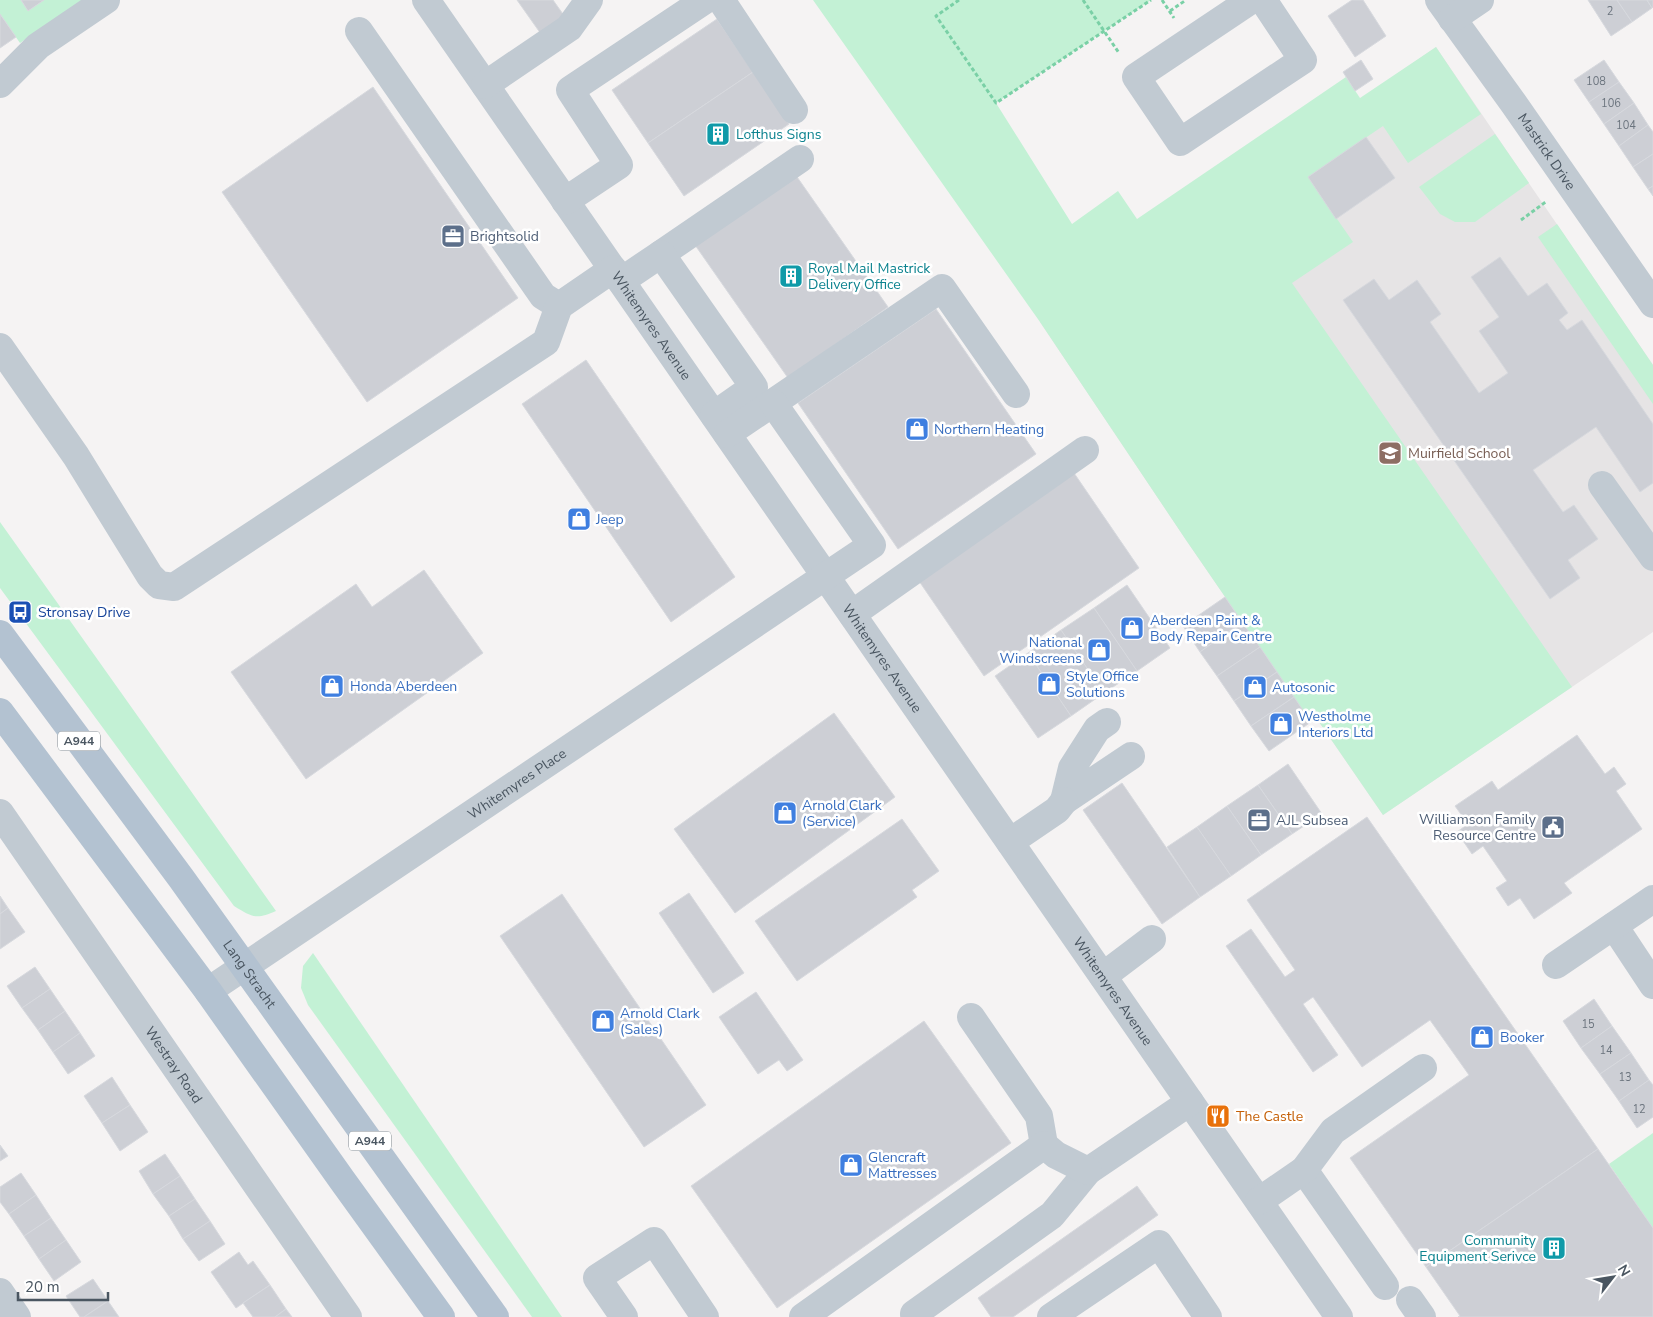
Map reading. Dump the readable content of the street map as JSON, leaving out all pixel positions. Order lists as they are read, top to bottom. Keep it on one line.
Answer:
{"streets":{"main road":["A944","Lang Stracht"],"street":["Mastrick Drive","Whitemyres Avenue","Whitemyres Place","Westray Road"]},"crossings":[["Whitemyres Avenue","Whitemyres Place"],["Whitemyres Place","Lang Stracht"]],"places":{"building":["Lofthus Signs","Royal Mail Mastrick Delivery Office","Community Equipment Serivce"],"office":["Brightsolid","AJL Subsea"],"shop":["Northern Heating","Jeep","Aberdeen Paint & Body Repair Centre","National Windscreens","Style Office Solutions","Honda Aberdeen","Autosonic","Westholme Interiors Ltd","Arnold Clark (Service)","Arnold Clark (Sales)","Booker","Glencraft Mattresses"],"school or university":["Muirfield School"],"bus stop":["Stronsay Drive"],"public building":["Williamson Family Resource Centre"],"restaurant":["The Castle"]},"house_numbers":["2","108","106","104","15","14","13","12"],"scale_bar":"20 m","north":"top right"}
